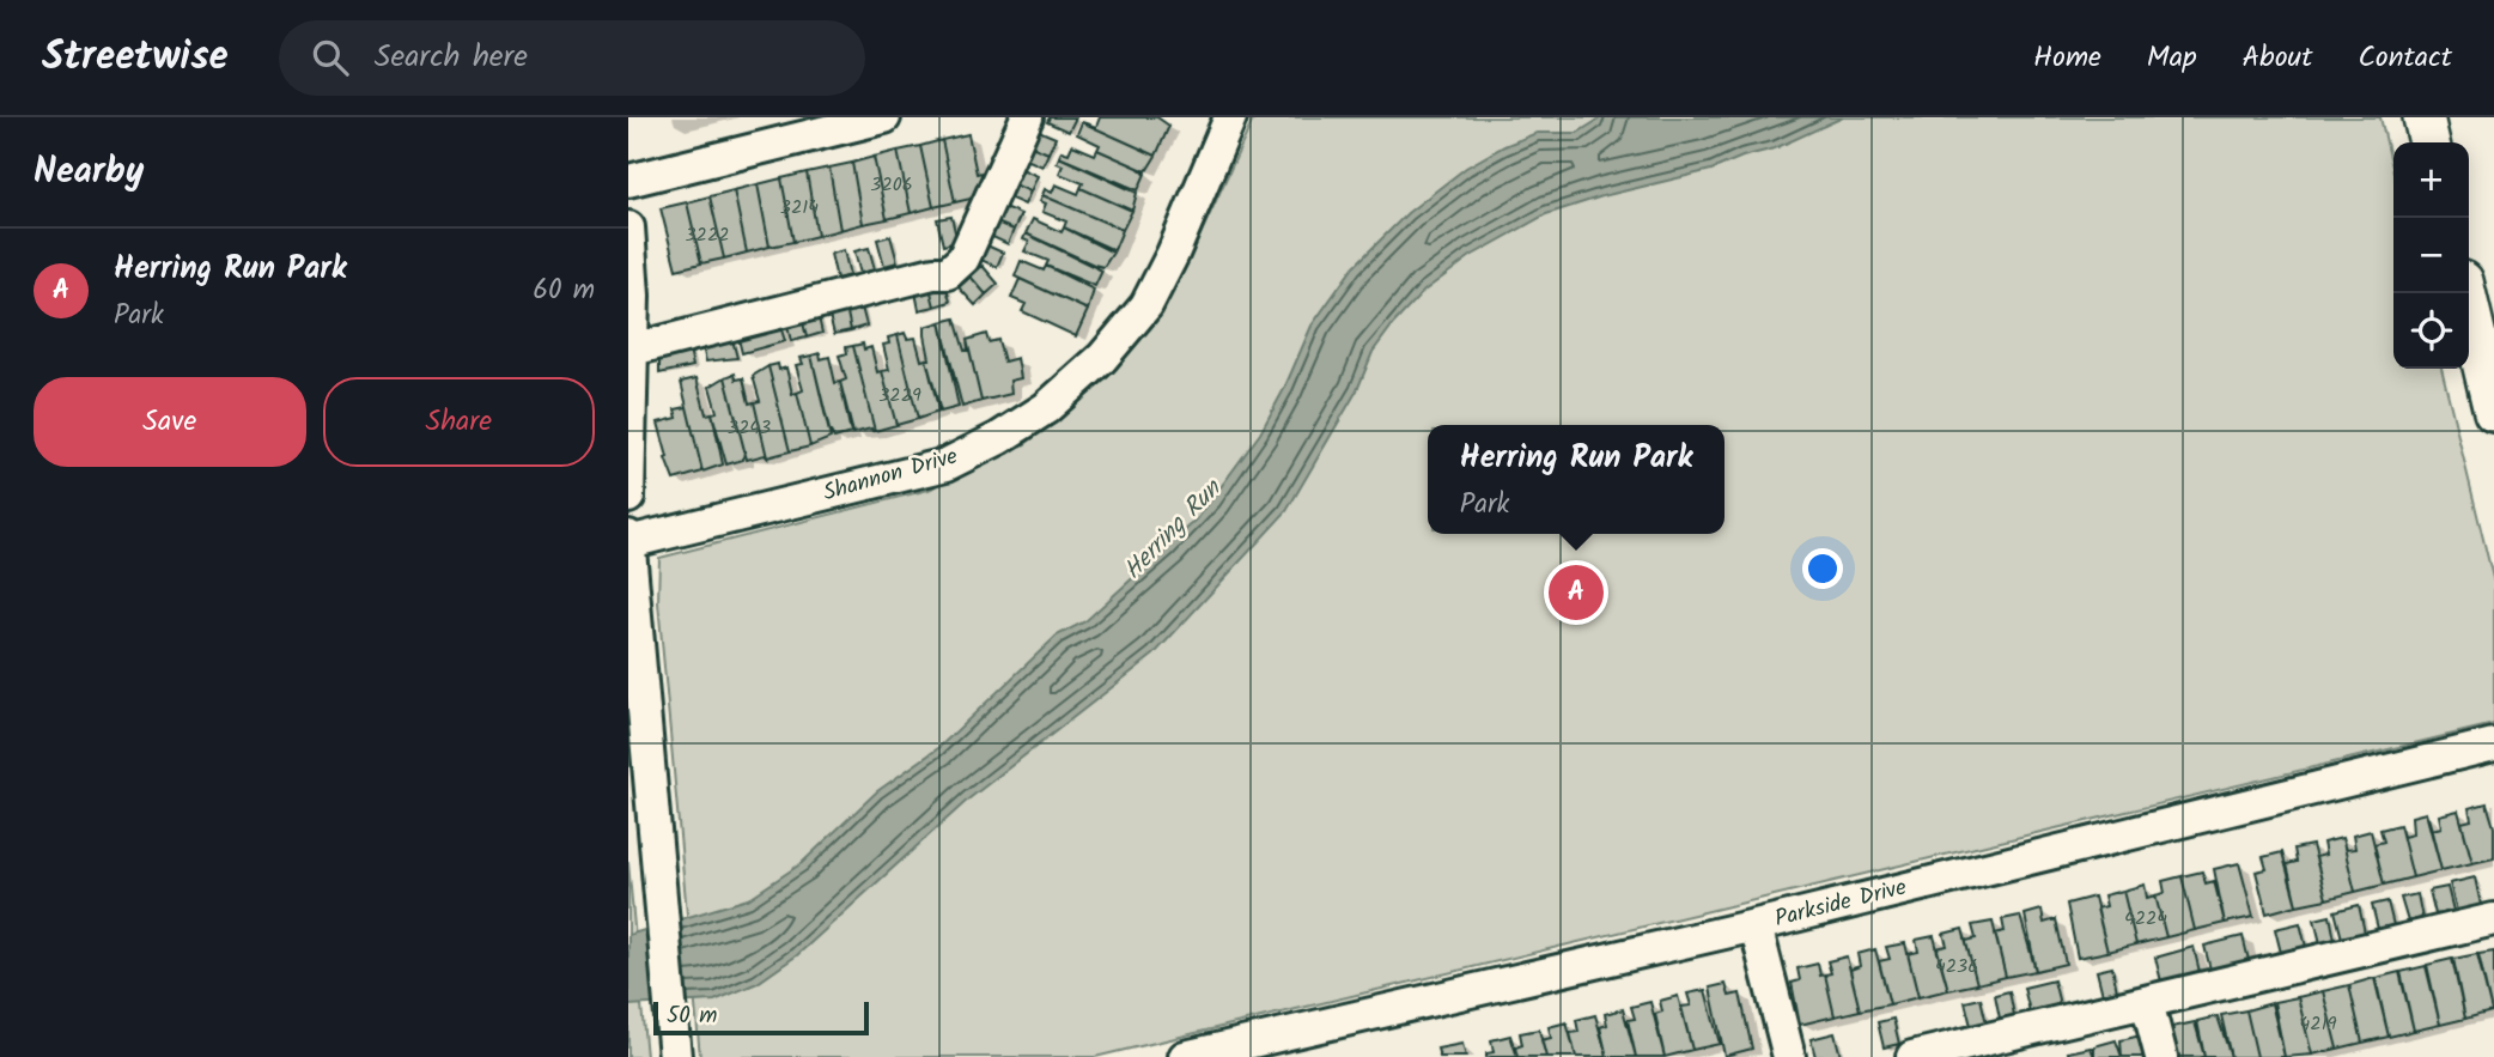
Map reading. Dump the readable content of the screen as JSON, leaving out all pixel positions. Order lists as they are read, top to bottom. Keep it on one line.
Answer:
{"streets":{"street":["Shannon Drive","Parkside Drive"]},"water":["Herring Run"],"house_numbers":["3206","3214","3222","3229","3243","4224","4236","4219"],"scale_bar":"50 m","page":{"header":"Streetwise","search":"Search here","nav":["Home","Map","About","Contact"],"heading":"Nearby","map_buttons":["+","−"],"list":[{"mark":"A","name":"Herring Run Park","note":"Park","value":"60 m"}],"buttons":["Save","Share"],"popup":["Herring Run Park","Park"],"pins":"A","scale":"50 m"}}
